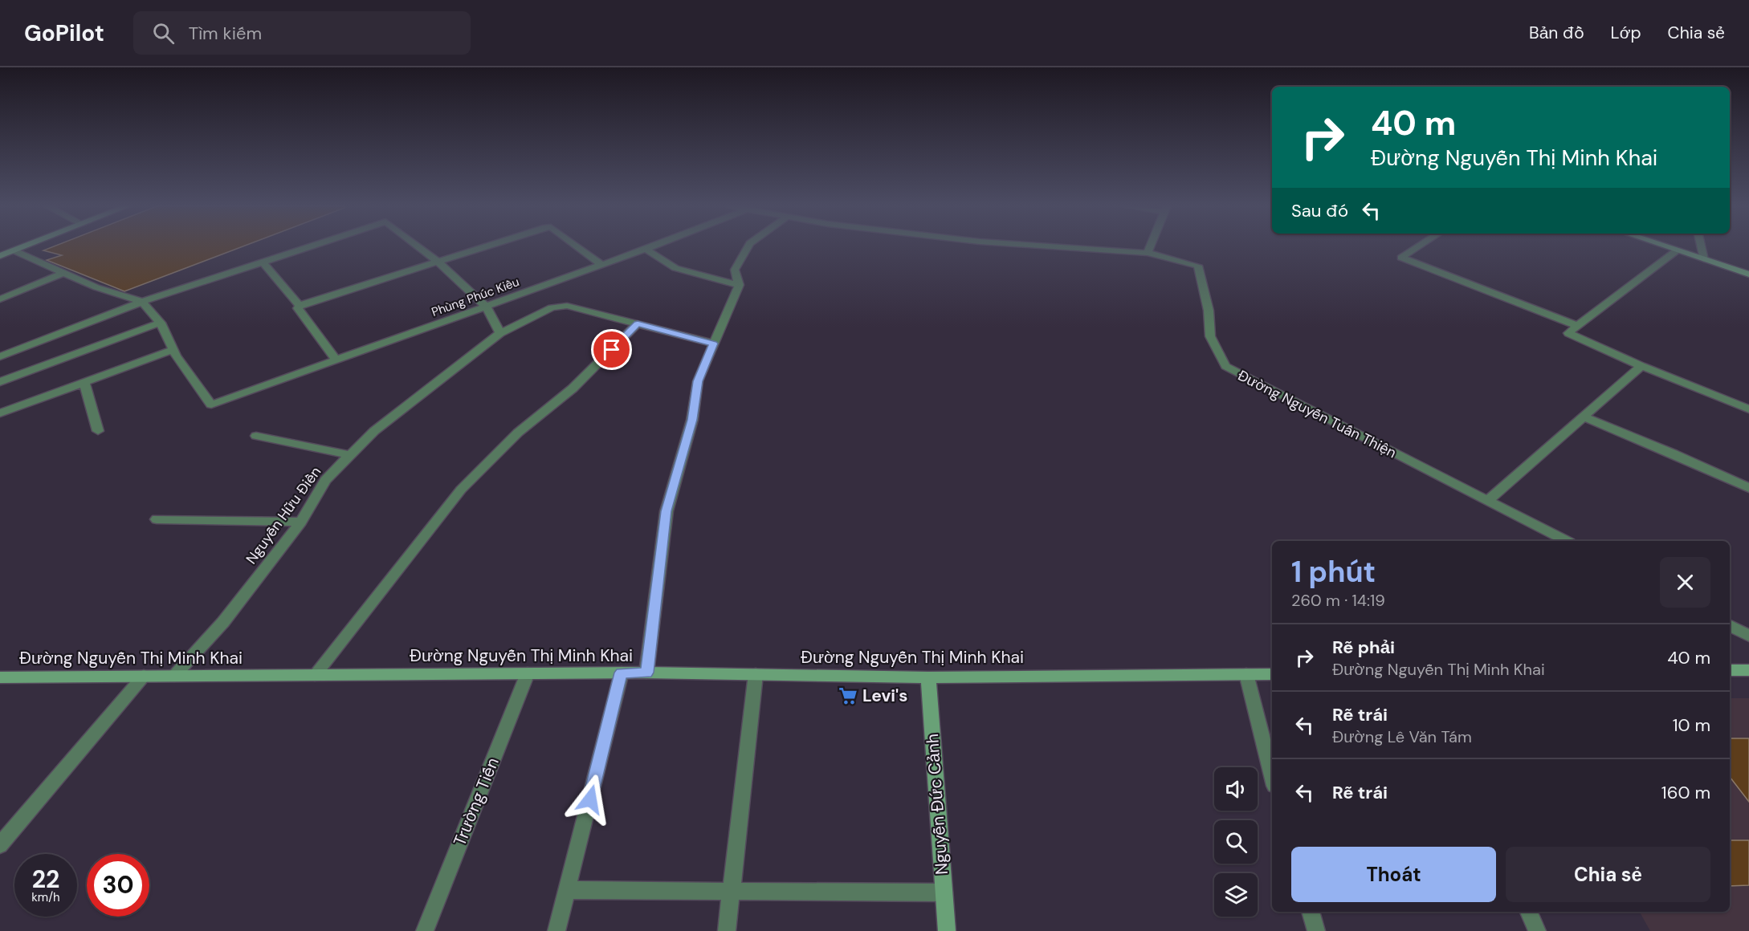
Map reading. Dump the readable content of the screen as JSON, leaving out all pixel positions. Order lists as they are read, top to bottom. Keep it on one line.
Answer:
{"streets":{"main road":["Đường Nguyễn Thị Minh Khai","Nguyễn Đức Cảnh"],"street":["Phùng Phúc Kiều","Đường Nguyễn Tuấn Thiện","Nguyễn Hữu Điền","Trường Tiến"]},"crossings":[["Nguyễn Hữu Điền","Đường Nguyễn Thị Minh Khai"],["Đường Nguyễn Thị Minh Khai","Trường Tiến"],["Đường Nguyễn Thị Minh Khai","Nguyễn Đức Cảnh"]],"places":{"supermarket":["Levi's"]},"page":{"header":"GoPilot","search":"Tìm kiếm","nav":["Bản đồ","Lớp","Chia sẻ"],"turn":["40 m","Đường Nguyễn Thị Minh Khai"],"then":"Sau đó","heading":["1 phút","260 m · 14:19"],"list":[{"name":"Rẽ phải","note":"Đường Nguyễn Thị Minh Khai","value":"40 m"},{"name":"Rẽ trái","note":"Đường Lê Văn Tám","value":"10 m"},{"name":"Rẽ trái","value":"160 m"}],"buttons":["Thoát","Chia sẻ"],"speed":"22 km/h","limit":"30"}}
